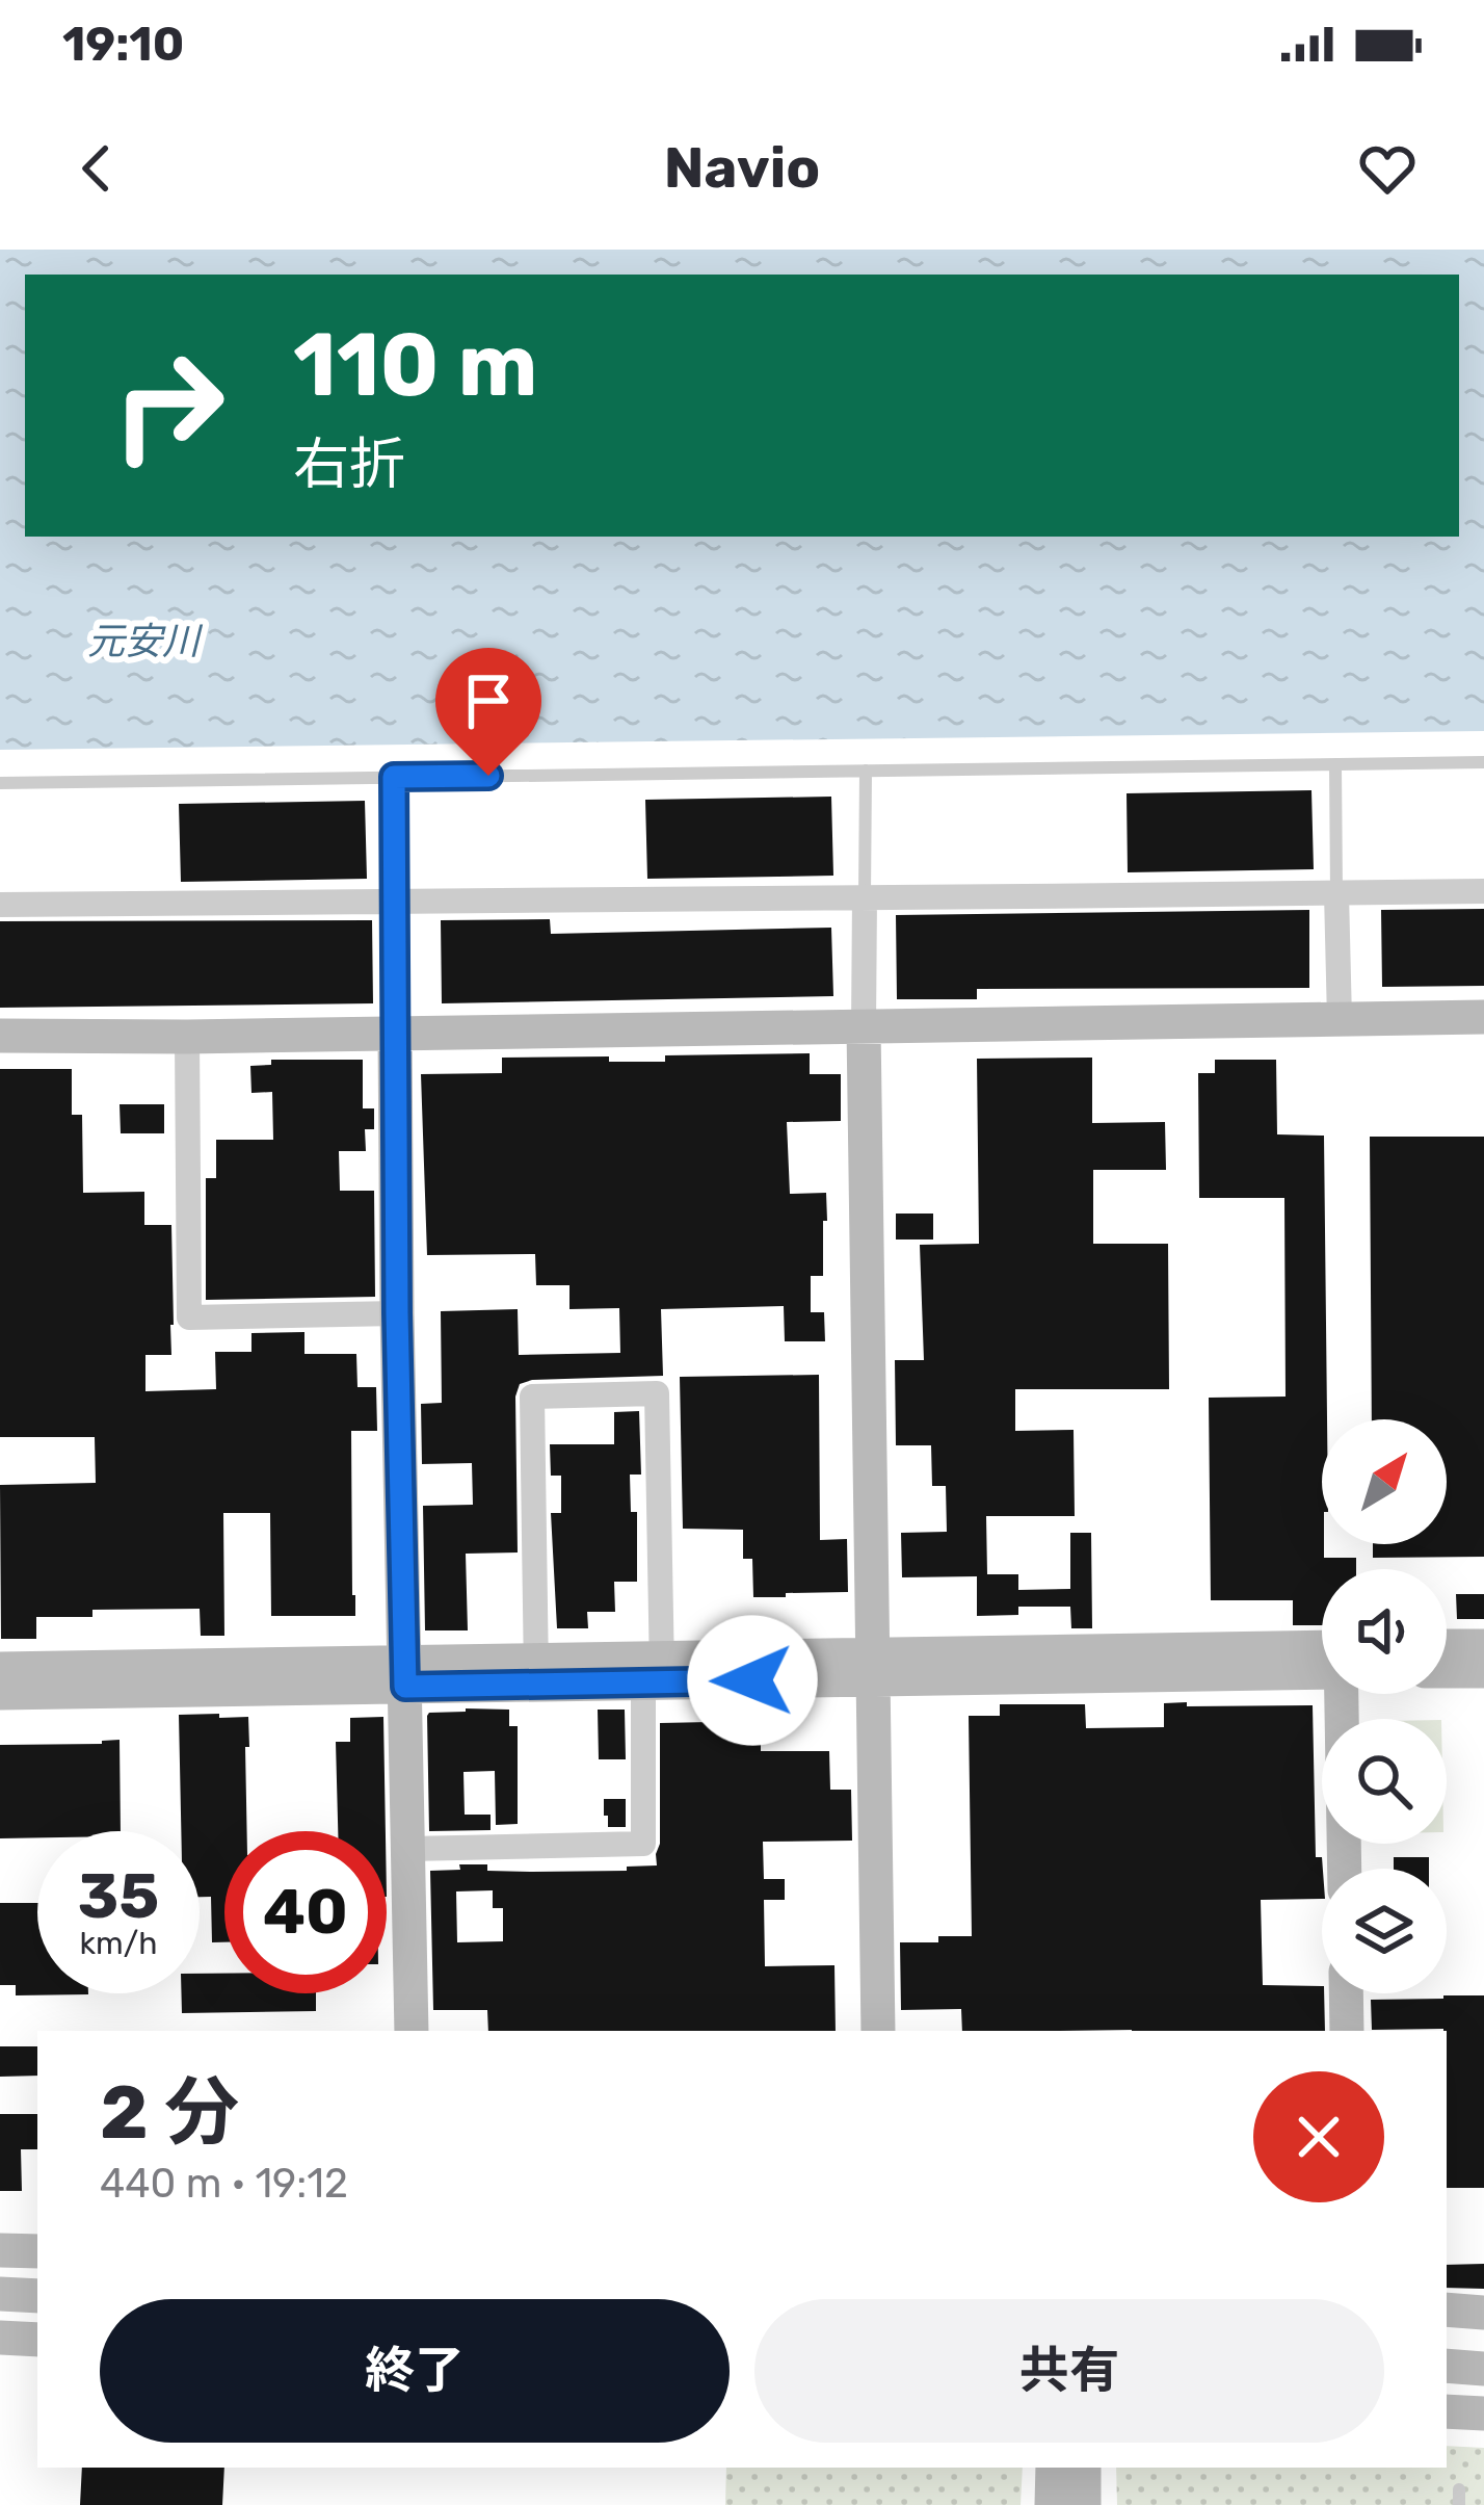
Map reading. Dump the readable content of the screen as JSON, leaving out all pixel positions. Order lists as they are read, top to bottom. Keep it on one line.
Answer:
{"water":["元安川"],"north":"top right","page":{"status":"19:10","header":"Navio","turn":["110 m","右折"],"speed":"35 km/h","limit":"40","heading":["2 分","440 m · 19:12"],"buttons":["終了","共有"]}}
